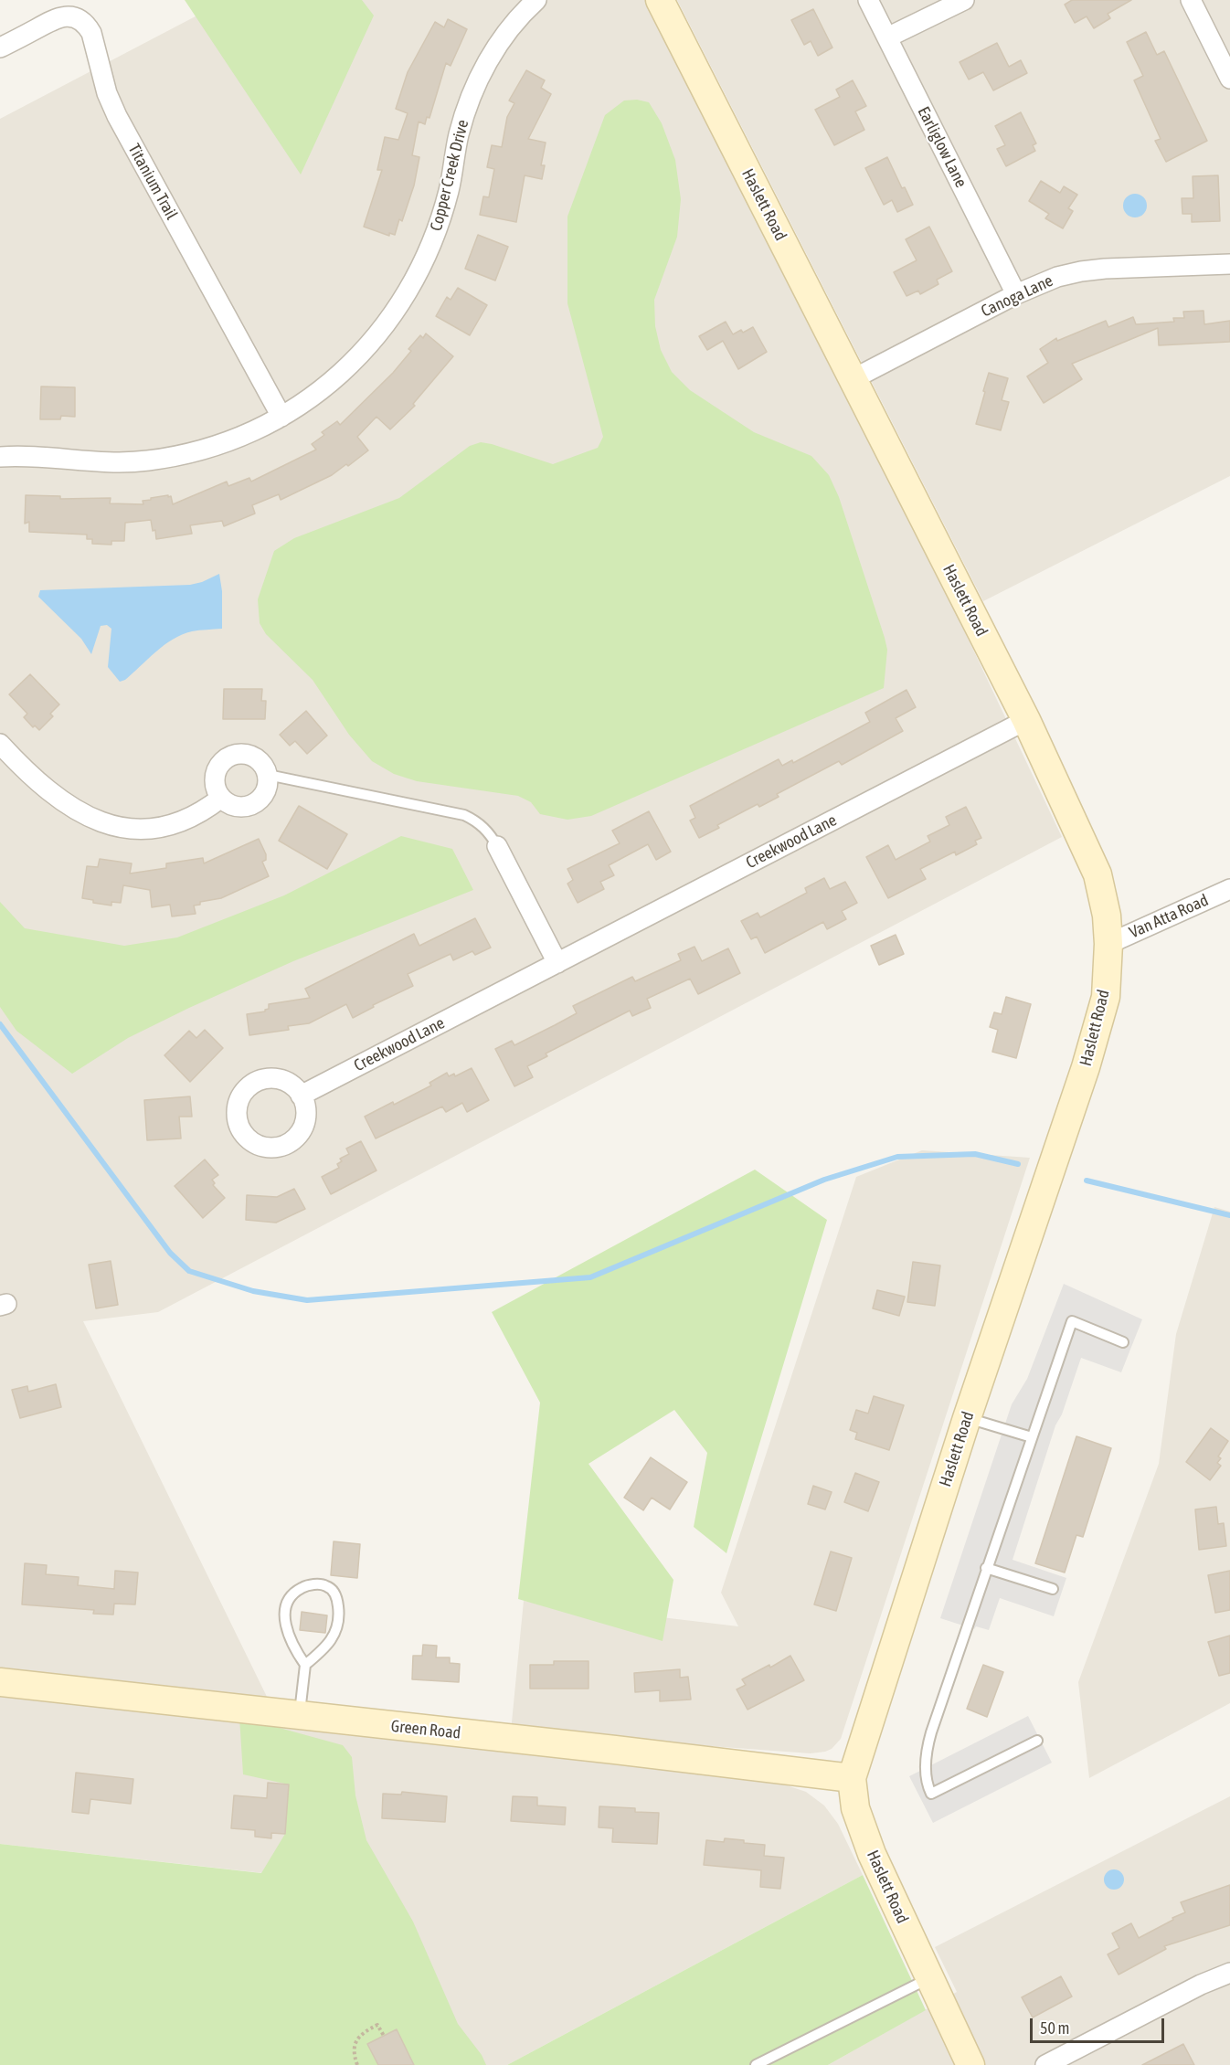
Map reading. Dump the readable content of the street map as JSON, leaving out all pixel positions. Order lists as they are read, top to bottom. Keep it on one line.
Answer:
{"streets":{"street":["Earliglow Lane","Copper Creek Drive","Titanium Trail","Haslett Road","Canoga Lane","Creekwood Lane","Van Atta Road","Green Road"]},"crossings":[["Earliglow Lane","Canoga Lane"],["Copper Creek Drive","Titanium Trail"],["Haslett Road","Canoga Lane"],["Haslett Road","Creekwood Lane"],["Haslett Road","Van Atta Road"],["Haslett Road","Green Road"]],"scale_bar":"50 m"}
